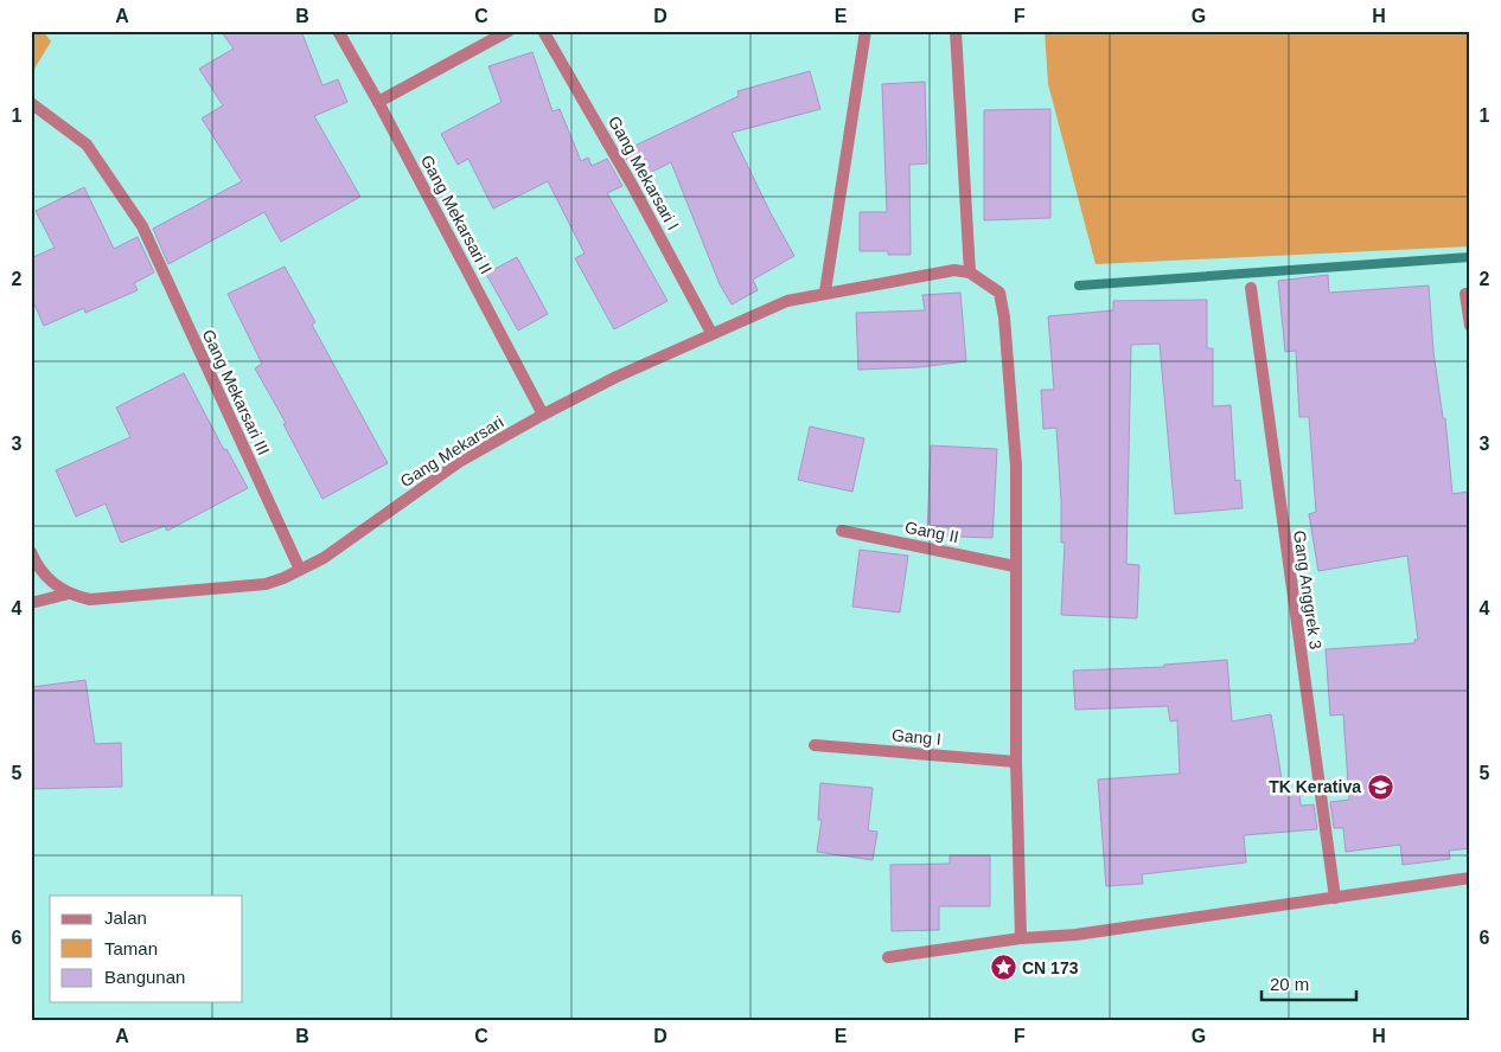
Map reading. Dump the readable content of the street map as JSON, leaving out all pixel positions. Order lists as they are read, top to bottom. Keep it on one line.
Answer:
{"streets":{"street":["Gang Mekarsari I","Gang Mekarsari II","Gang Mekarsari III","Gang Mekarsari","Gang II","Gang Anggrek 3","Gang I"]},"crossings":[["Gang Mekarsari I","Gang Mekarsari"],["Gang Mekarsari II","Gang Mekarsari"],["Gang Mekarsari III","Gang Mekarsari"]],"places":{"school or university":["TK Kerativa"],"place":["CN 173"]},"legend":["Jalan","Taman","Bangunan"],"scale_bar":"20 m","grid":{"columns":["A","B","C","D","E","F","G","H"],"rows":["1","2","3","4","5","6"]}}
